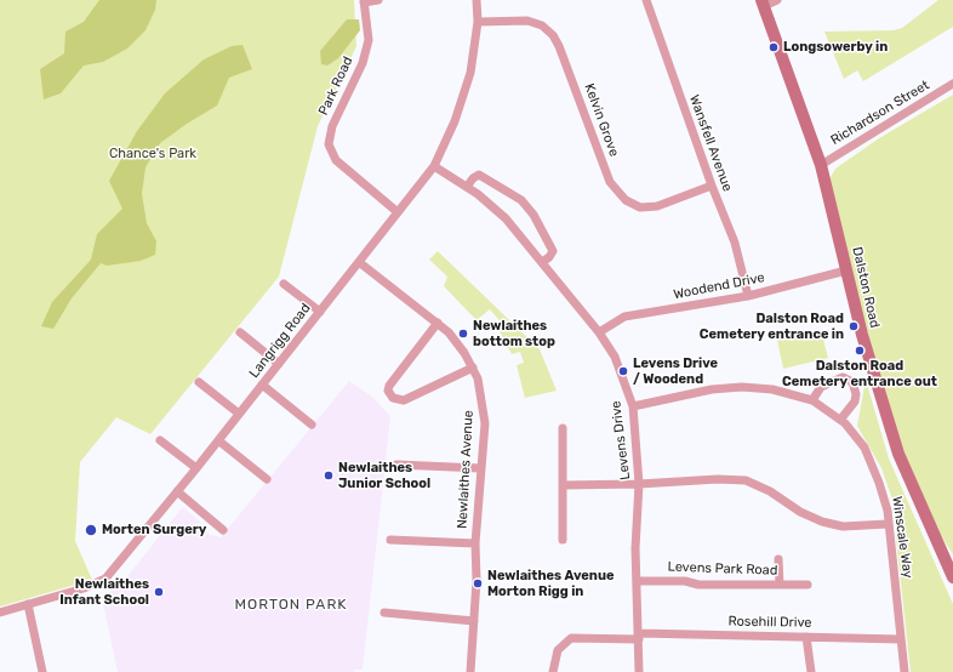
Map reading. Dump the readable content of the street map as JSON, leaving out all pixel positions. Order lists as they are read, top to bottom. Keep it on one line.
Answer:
{"streets":{"main road":["Dalston Road"],"street":["Park Road","Richardson Street","Kelvin Grove","Wansfell Avenue","Woodend Drive","Langrigg Road","Levens Drive","Newlaithes Avenue","Winscale Way","Levens Park Road","Rosehill Drive"]},"crossings":[["Park Road","Langrigg Road"],["Richardson Street","Dalston Road"],["Kelvin Grove","Wansfell Avenue"],["Kelvin Grove","Langrigg Road"],["Wansfell Avenue","Woodend Drive"],["Woodend Drive","Dalston Road"],["Woodend Drive","Levens Drive"],["Langrigg Road","Levens Drive"],["Langrigg Road","Newlaithes Avenue"],["Levens Drive","Winscale Way"],["Levens Drive","Levens Park Road"],["Levens Drive","Rosehill Drive"],["Winscale Way","Rosehill Drive"]],"districts":["MORTON PARK"],"parks":["Chance's Park"],"places":["Longsowerby in","Dalston Road Cemetery entrance in","Newlaithes bottom stop","Dalston Road Cemetery entrance out","Levens Drive / Woodend","Newlaithes Junior School","Morten Surgery","Newlaithes Avenue Morton Rigg in","Newlaithes Infant School"]}
